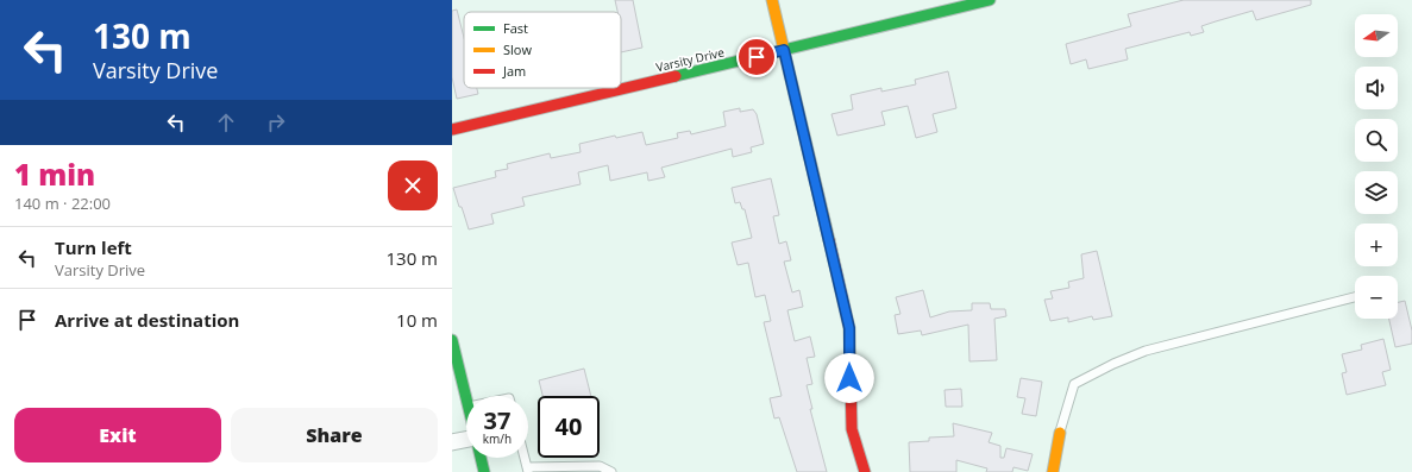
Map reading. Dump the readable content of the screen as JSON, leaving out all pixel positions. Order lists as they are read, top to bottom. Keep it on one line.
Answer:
{"streets":{"street":["Varsity Drive"]},"legend":["Fast","Slow","Jam"],"north":"left","page":{"turn":["130 m","Varsity Drive"],"map_buttons":["+","−"],"heading":["1 min","140 m · 22:00"],"list":[{"name":"Turn left","note":"Varsity Drive","value":"130 m"},{"name":"Arrive at destination","value":"10 m"}],"speed":"37 km/h","limit":"40","buttons":["Exit","Share"]}}
